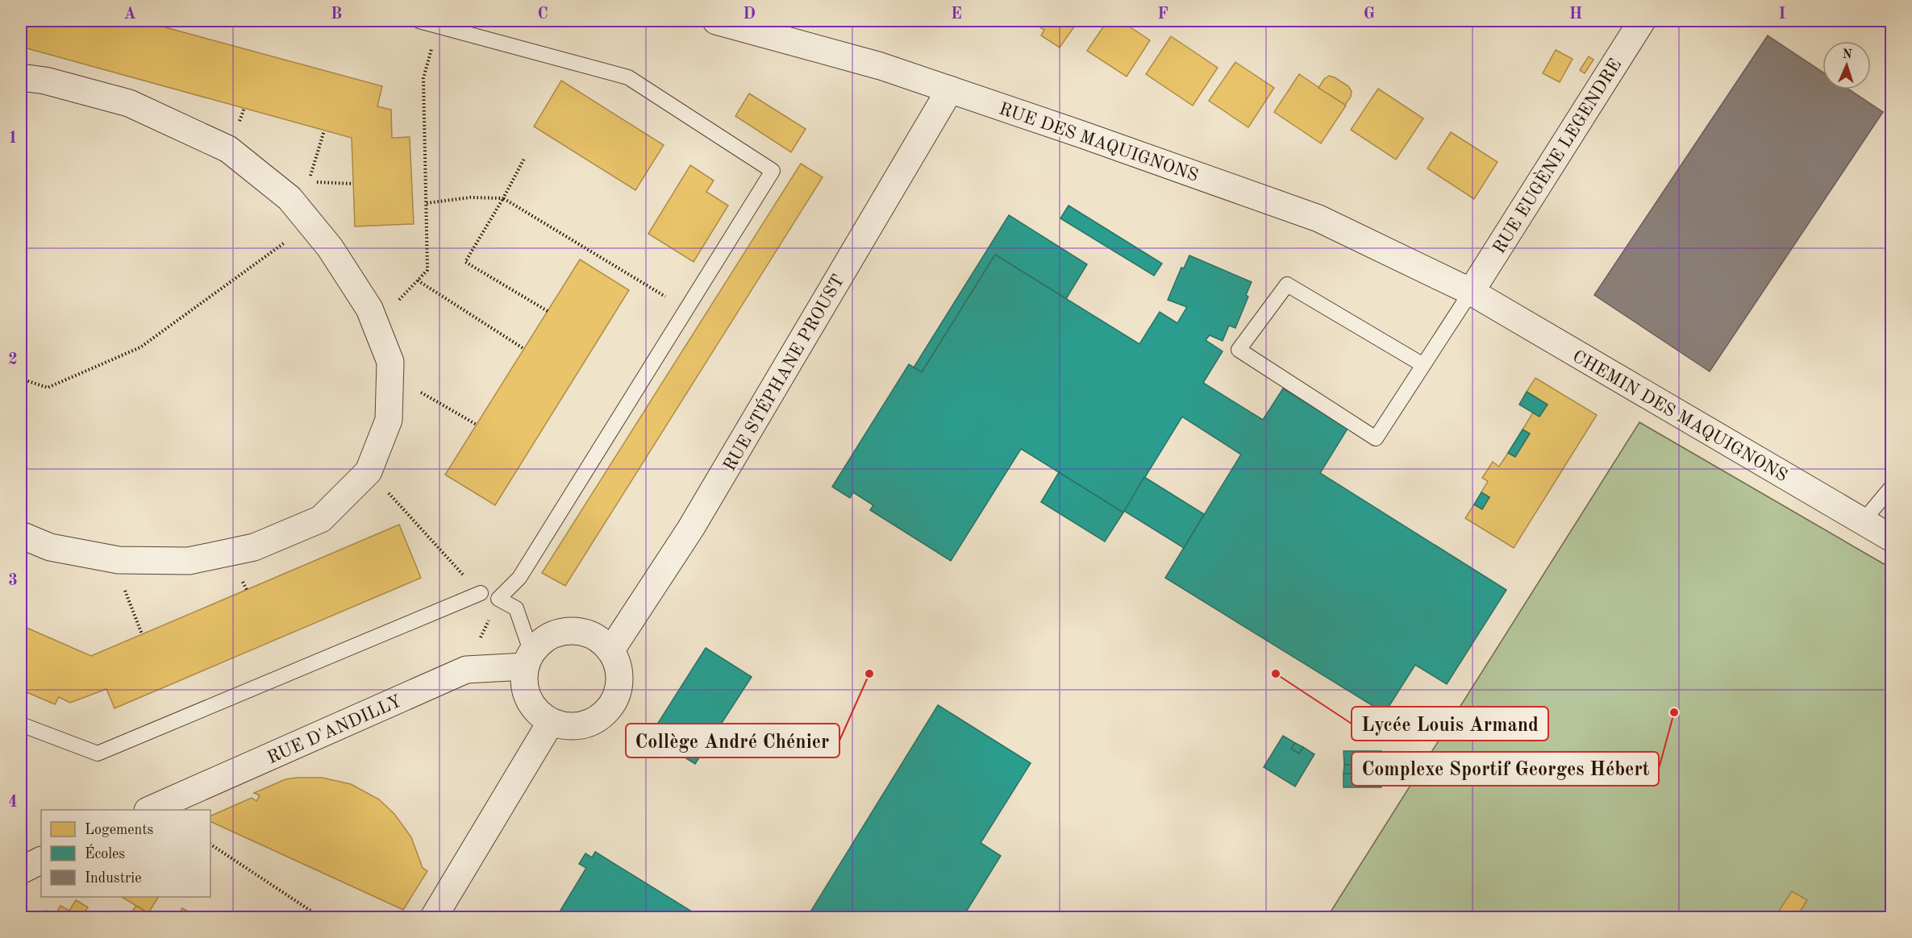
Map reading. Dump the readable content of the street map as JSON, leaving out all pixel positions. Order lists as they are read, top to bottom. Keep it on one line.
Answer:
{"streets":{"street":["RUE DES MAQUIGNONS","RUE EUGÈNE LEGENDRE","RUE STÉPHANE PROUST","CHEMIN DES MAQUIGNONS","RUE D'ANDILLY"]},"crossings":[["RUE DES MAQUIGNONS","RUE EUGÈNE LEGENDRE"],["RUE DES MAQUIGNONS","RUE STÉPHANE PROUST"],["RUE DES MAQUIGNONS","CHEMIN DES MAQUIGNONS"],["RUE EUGÈNE LEGENDRE","CHEMIN DES MAQUIGNONS"],["RUE STÉPHANE PROUST","RUE D'ANDILLY"]],"places":["Collège André Chénier","Lycée Louis Armand","Complexe Sportif Georges Hébert"],"legend":["Logements","Écoles","Industrie"],"north":"top","grid":{"columns":["A","B","C","D","E","F","G","H","I"],"rows":["1","2","3","4"]}}
